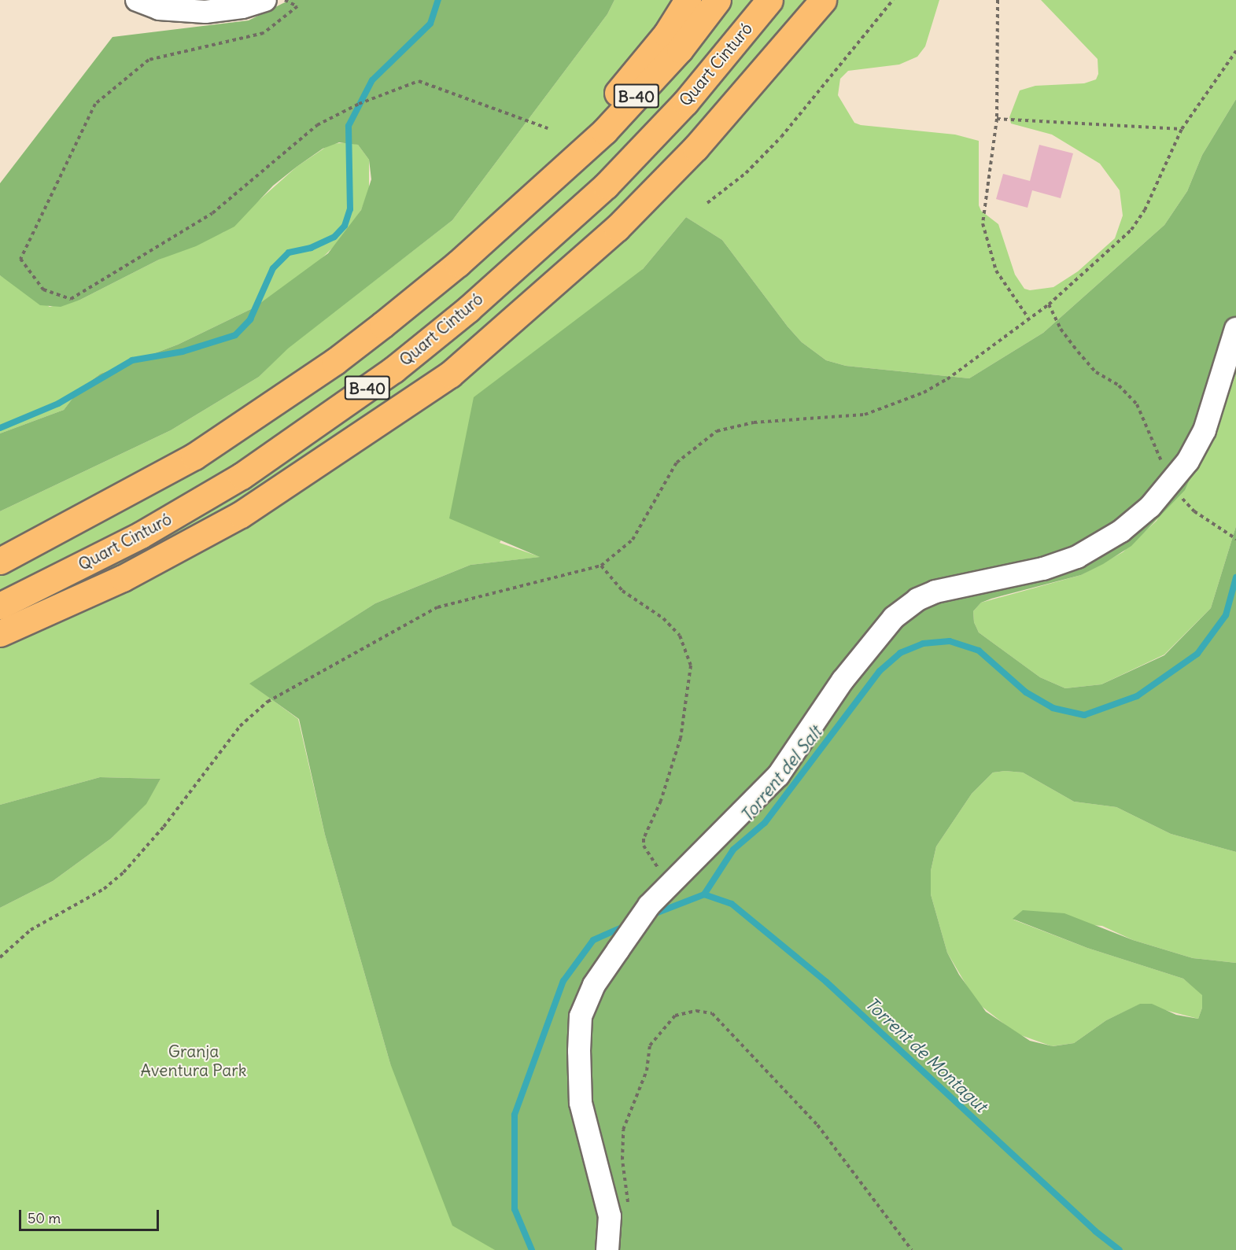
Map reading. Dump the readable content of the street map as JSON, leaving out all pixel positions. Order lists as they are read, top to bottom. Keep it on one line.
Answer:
{"streets":{"highway":["Quart Cinturó","B-40"]},"water":["Torrent del Salt","Torrent de Montagut"],"parks":["Granja Aventura Park"],"scale_bar":"50 m"}
